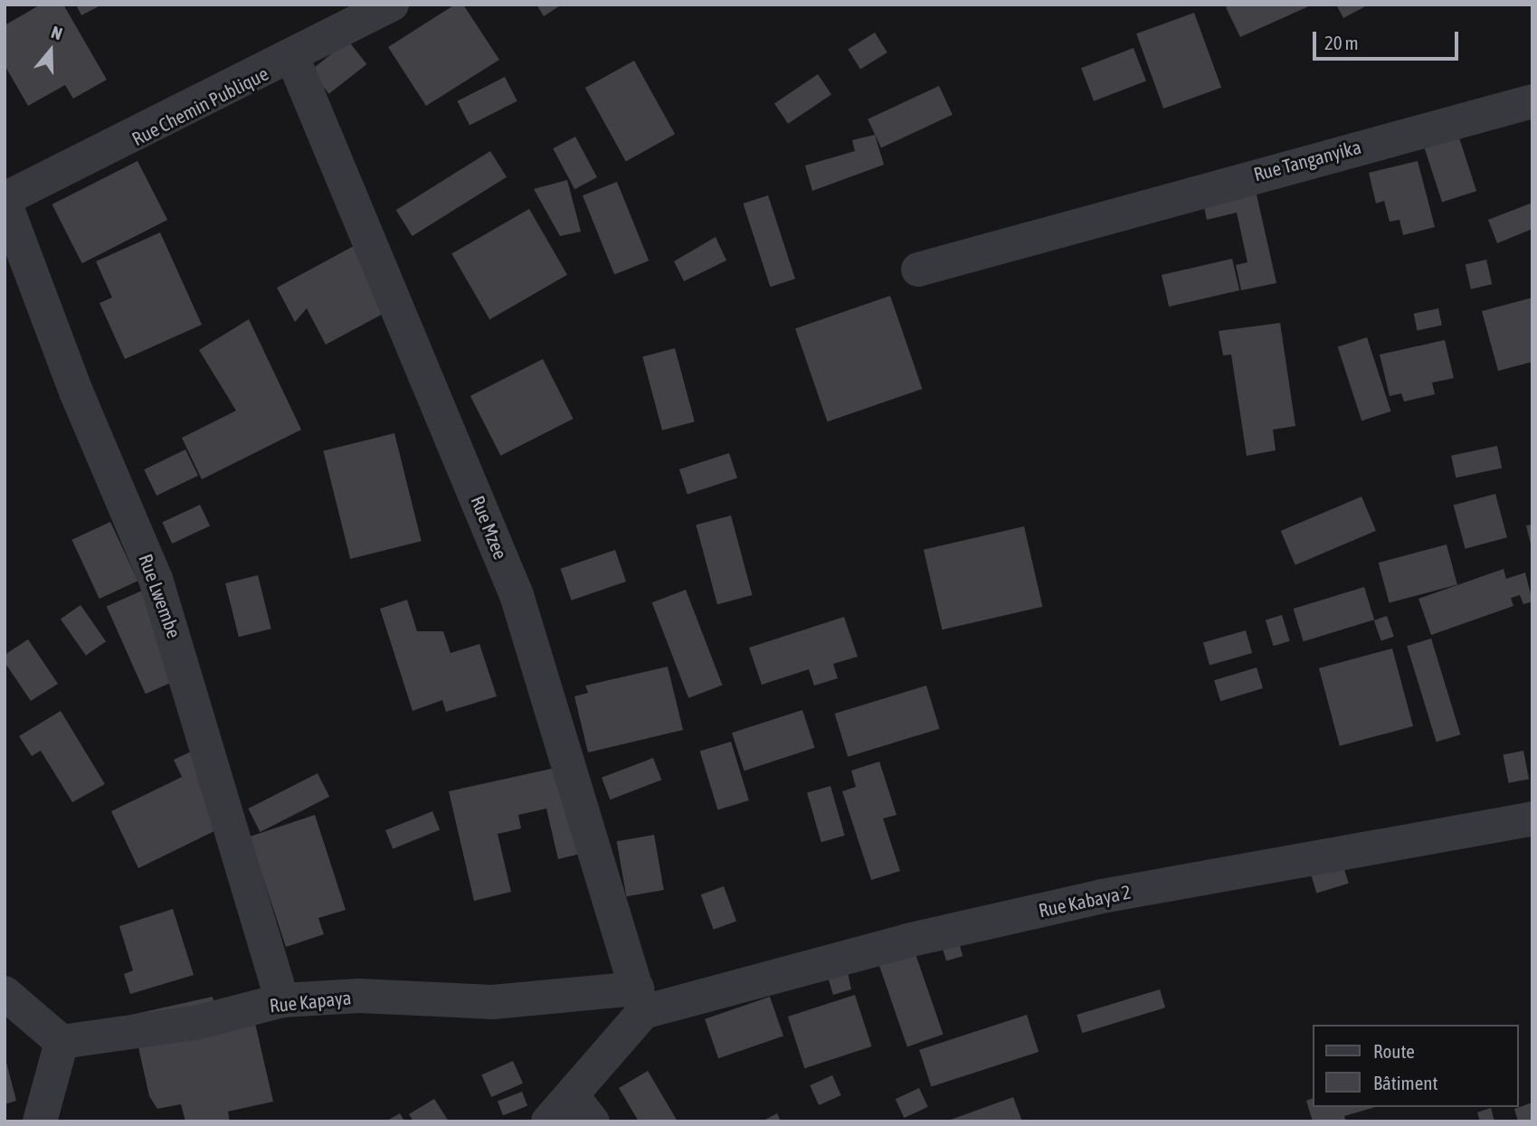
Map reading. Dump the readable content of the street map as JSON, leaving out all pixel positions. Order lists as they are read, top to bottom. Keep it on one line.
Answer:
{"streets":{"street":["Rue Chemin Publique","Rue Tanganyika","Rue Mzee","Rue Lwembe","Rue Kabaya 2","Rue Kapaya"]},"crossings":[["Rue Chemin Publique","Rue Mzee"],["Rue Chemin Publique","Rue Lwembe"],["Rue Mzee","Rue Kabaya 2"],["Rue Mzee","Rue Kapaya"],["Rue Lwembe","Rue Kapaya"],["Rue Kabaya 2","Rue Kapaya"]],"legend":["Route","Bâtiment"],"scale_bar":"20 m","north":"top"}
